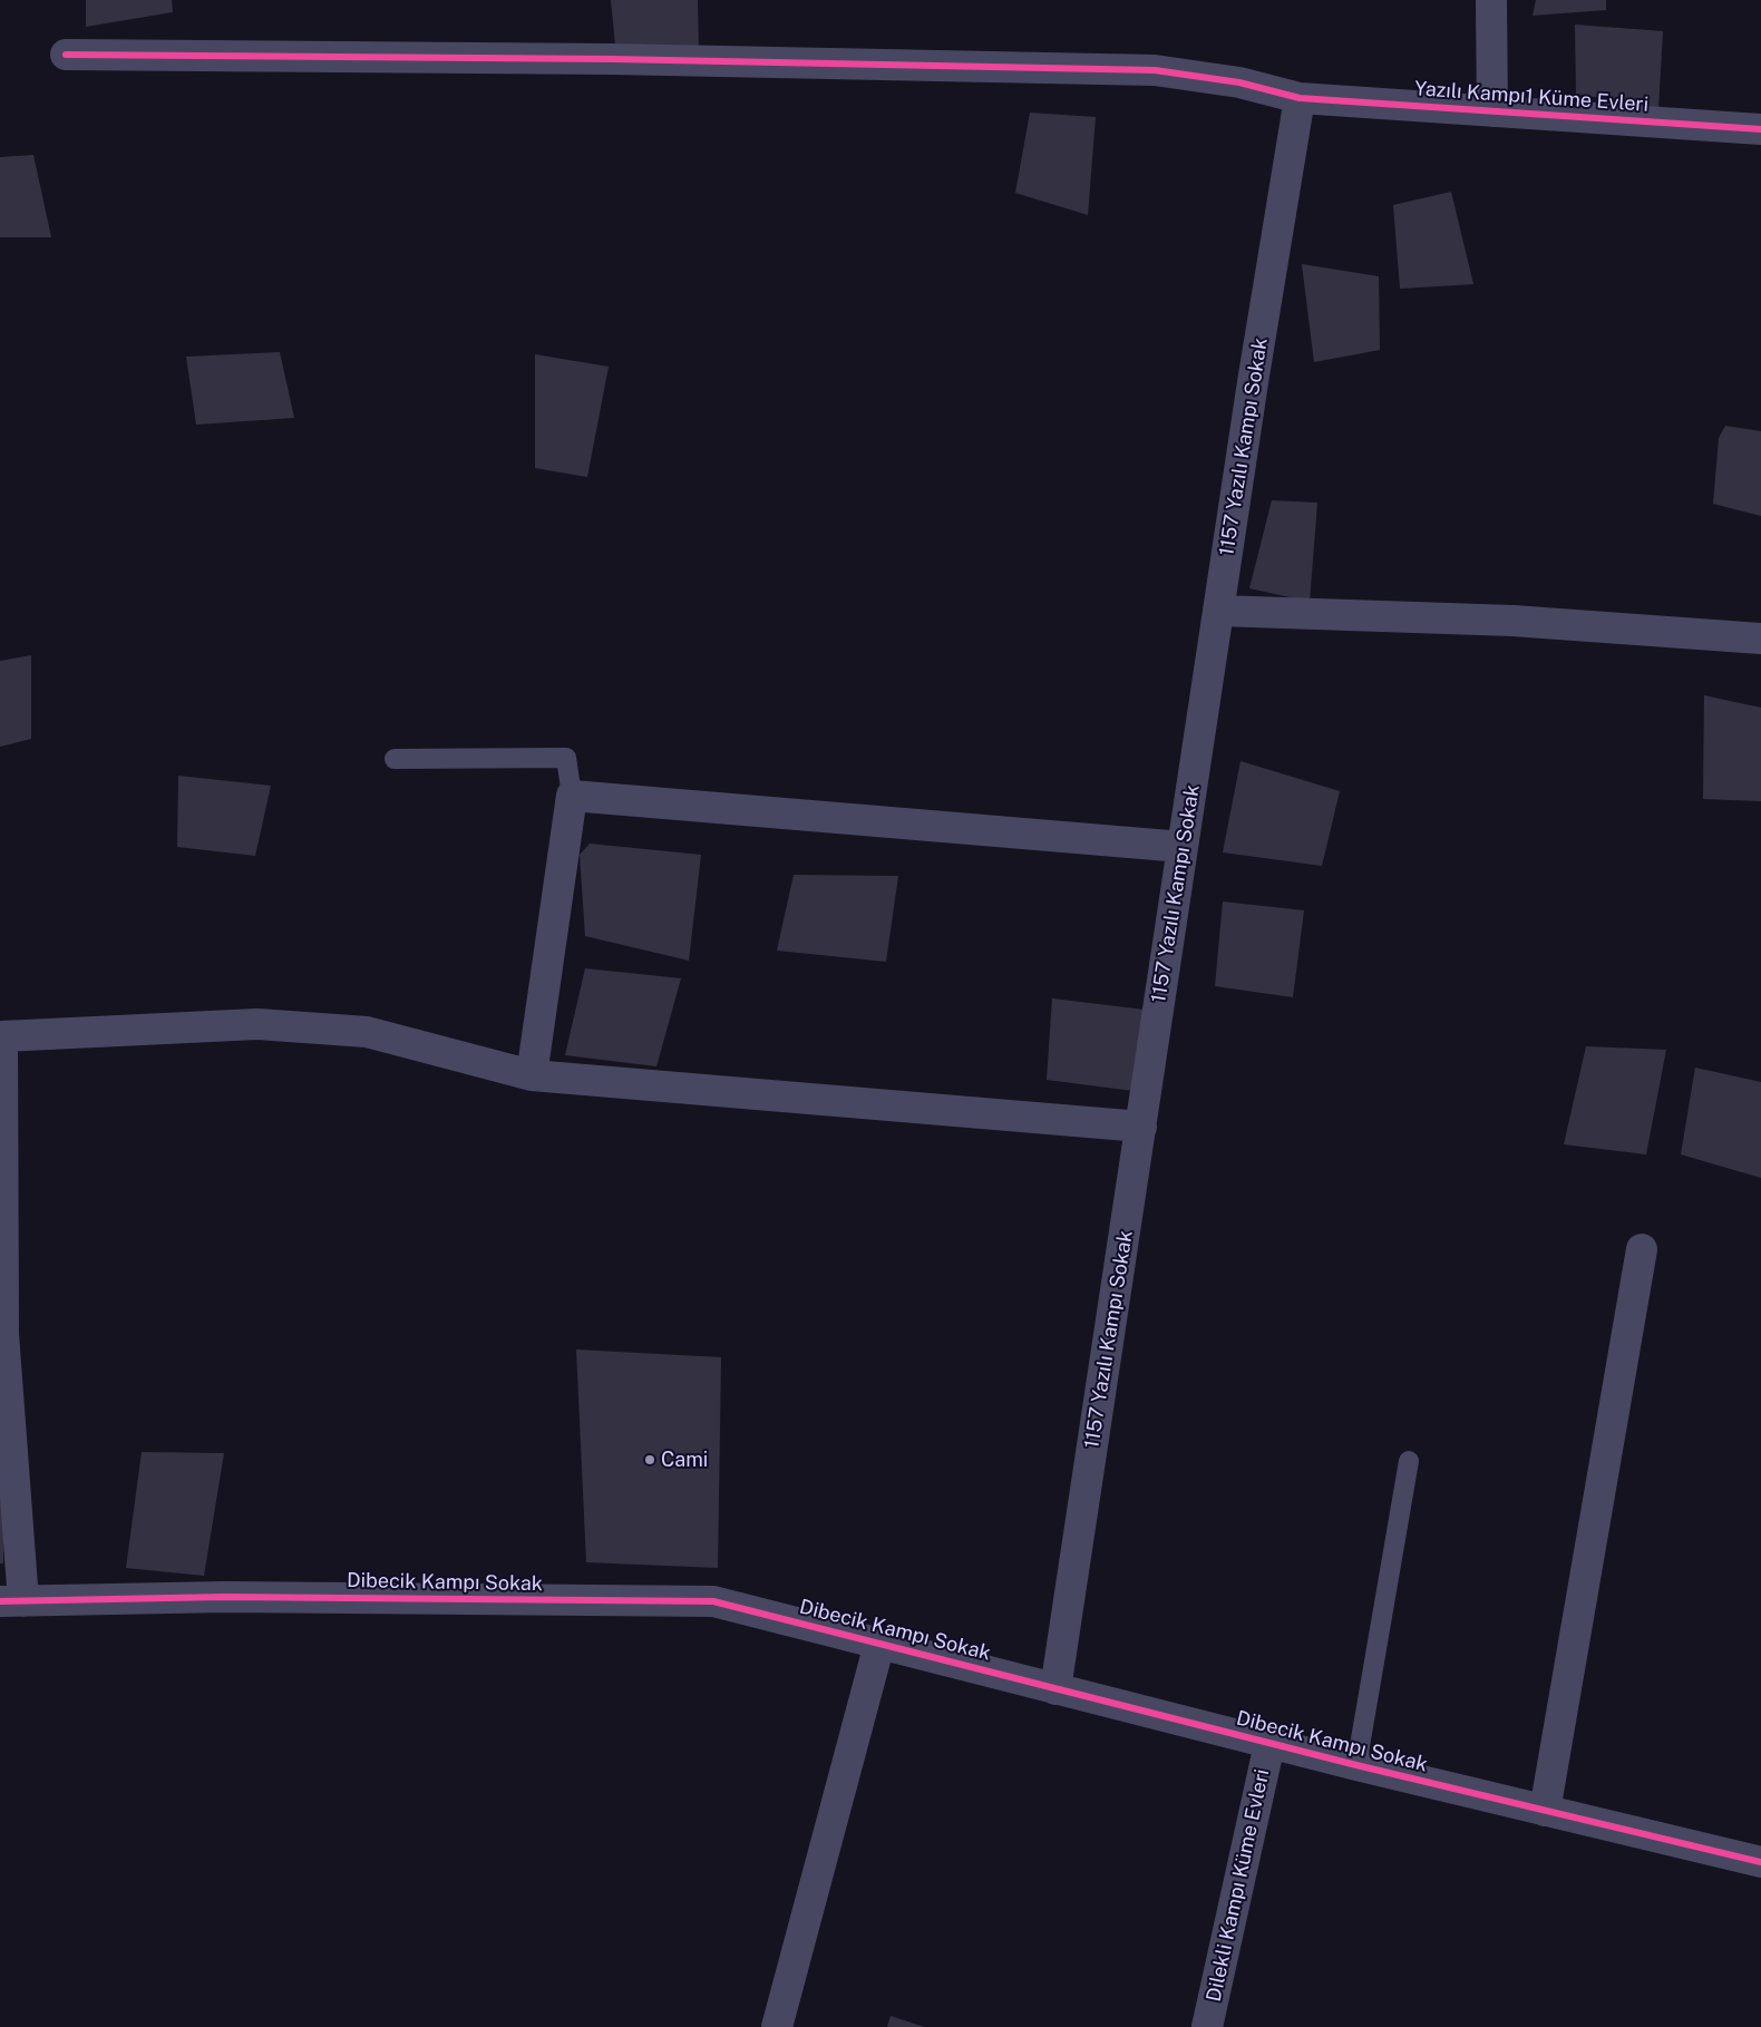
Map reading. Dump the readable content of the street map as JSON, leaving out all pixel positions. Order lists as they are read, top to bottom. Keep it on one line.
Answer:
{"streets":{"street":["Yazılı Kampı1 Küme Evleri","1157 Yazılı Kampı Sokak","Dibecik Kampı Sokak","Dilekli Kampı Küme Evleri"]},"crossings":[["Yazılı Kampı1 Küme Evleri","1157 Yazılı Kampı Sokak"],["1157 Yazılı Kampı Sokak","Dibecik Kampı Sokak"],["Dibecik Kampı Sokak","Dilekli Kampı Küme Evleri"]],"places":["Cami"]}
